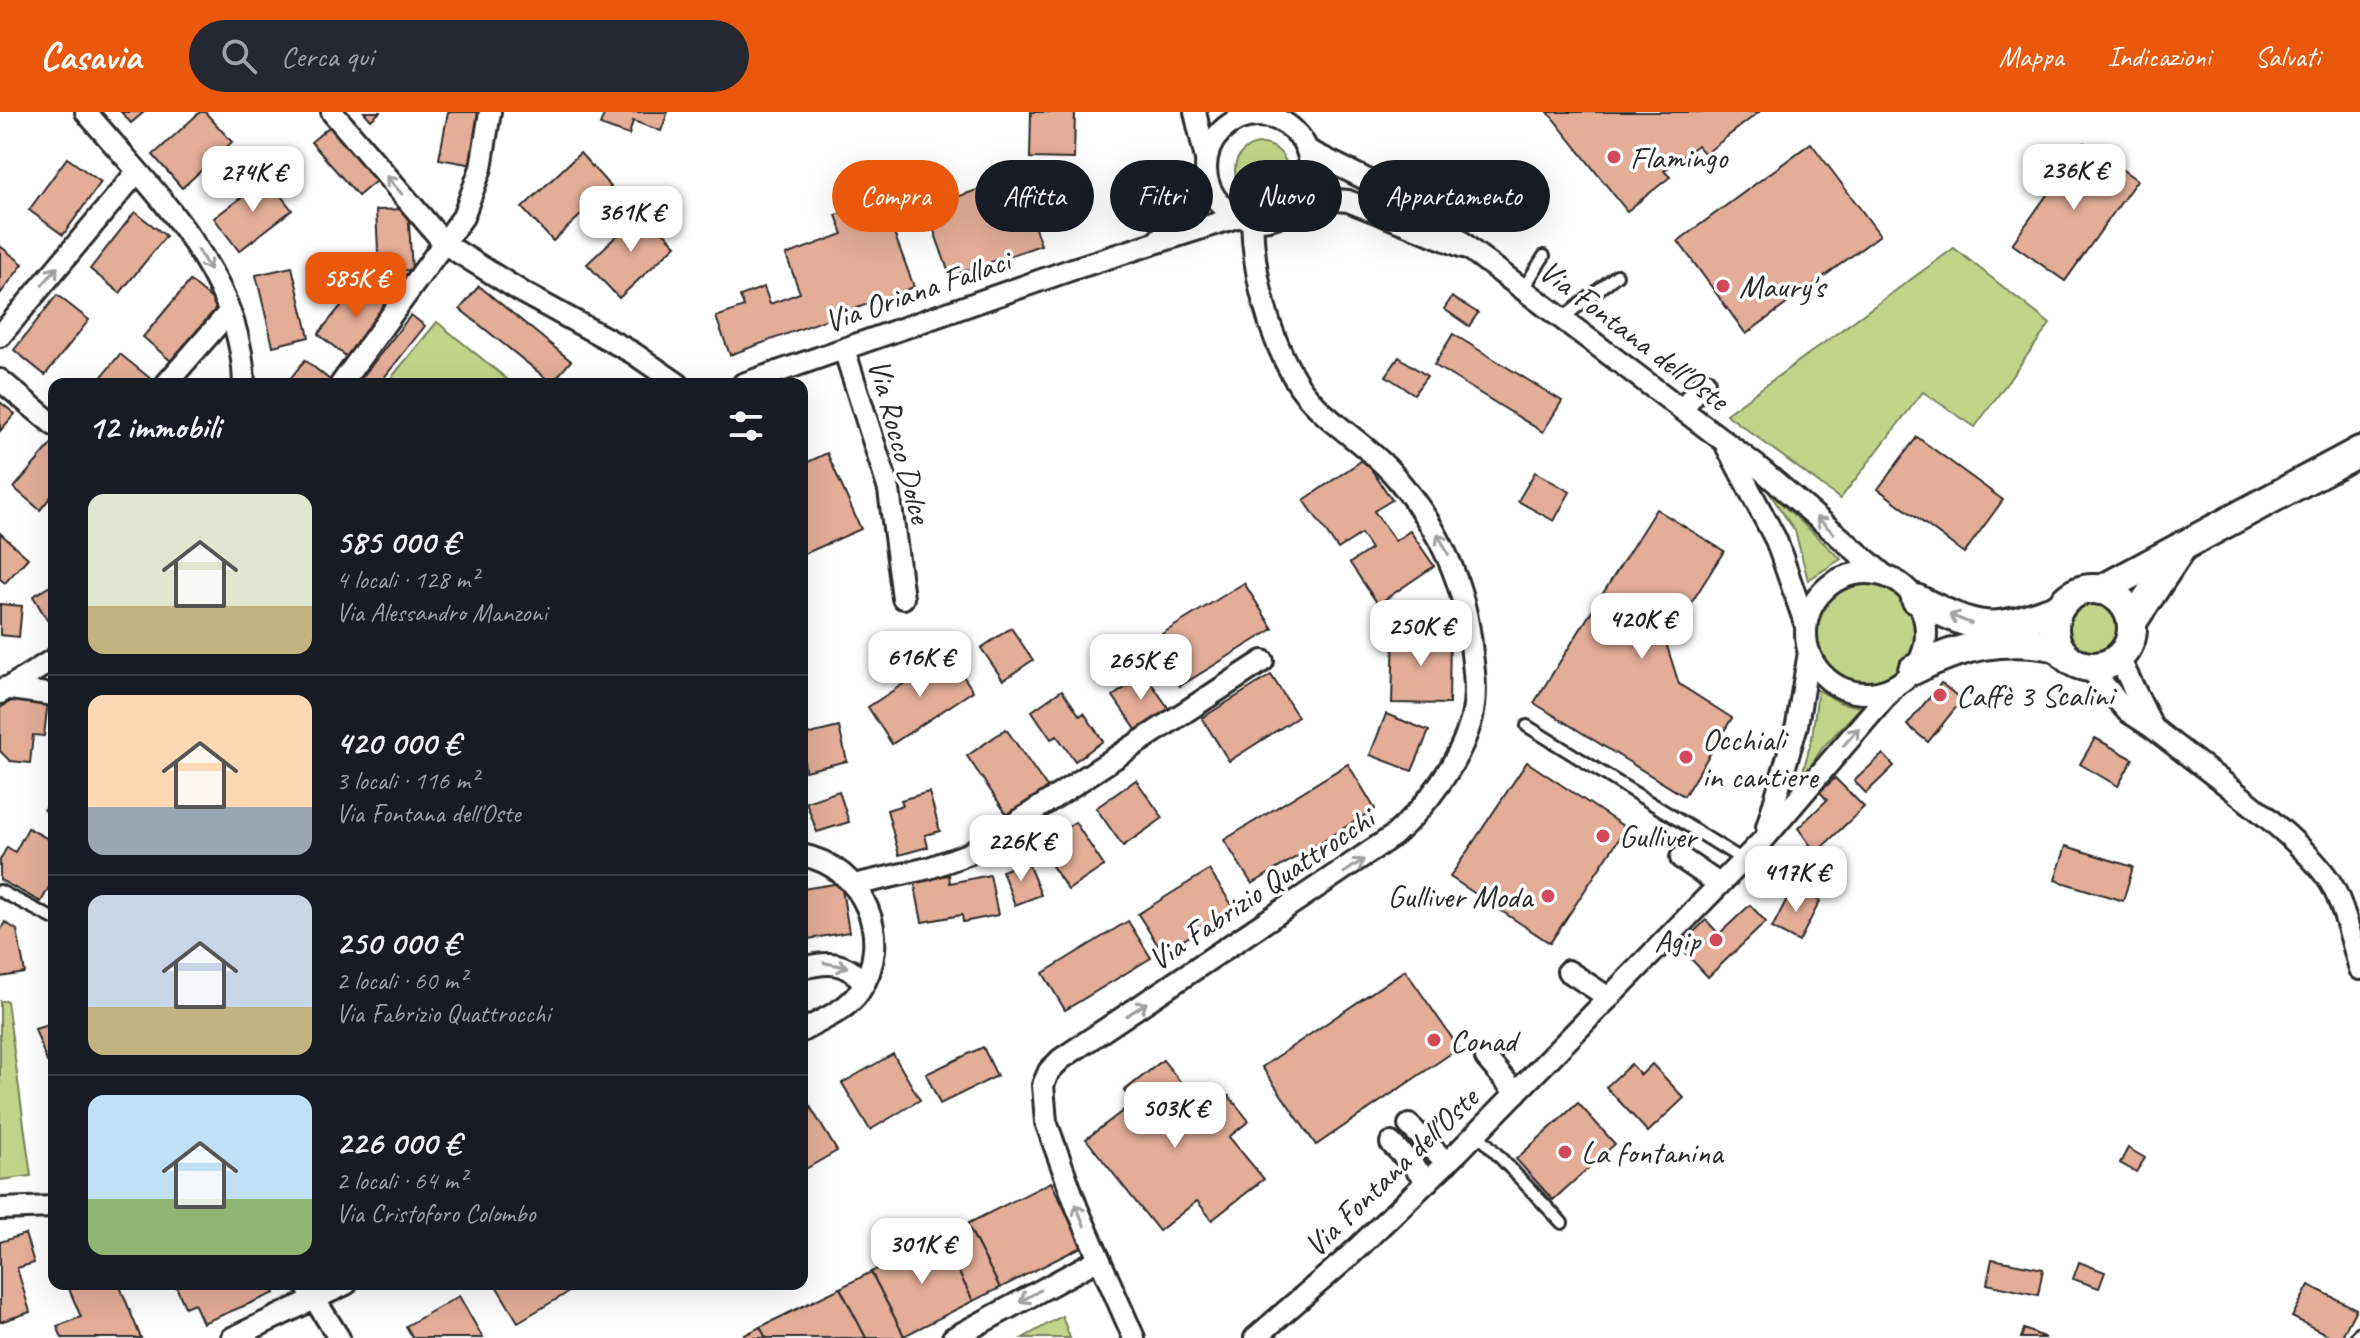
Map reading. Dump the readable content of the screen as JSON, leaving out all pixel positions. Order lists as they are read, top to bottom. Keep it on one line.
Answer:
{"streets":{"street":["Via Oriana Fallaci","Via Fontana dell'Oste","Via Rocco Dolce","Via Fabrizio Quattrocchi"]},"crossings":[["Via Oriana Fallaci","Via Rocco Dolce"]],"places":["Flamingo","Maury's","Caffè 3 Scalini","Occhiali in cantiere","Gulliver","Gulliver Moda","Agip","Conad","La fontanina"],"page":{"header":"Casavia","search":"Cerca qui","nav":["Mappa","Indicazioni","Salvati"],"price":["236K €","274K €","361K €","585K €","420K €","250K €","616K €","265K €","226K €","417K €","503K €","301K €"],"chip":["Compra","Affitta","Filtri","Nuovo","Appartamento"],"heading":"12 immobili","list":[{"name":"585 000 €","note":"4 locali · 128 m² · Via Alessandro Manzoni"},{"name":"420 000 €","note":"3 locali · 116 m² · Via Fontana dell'Oste"},{"name":"250 000 €","note":"2 locali · 60 m² · Via Fabrizio Quattrocchi"},{"name":"226 000 €","note":"2 locali · 64 m² · Via Cristoforo Colombo"}]}}
